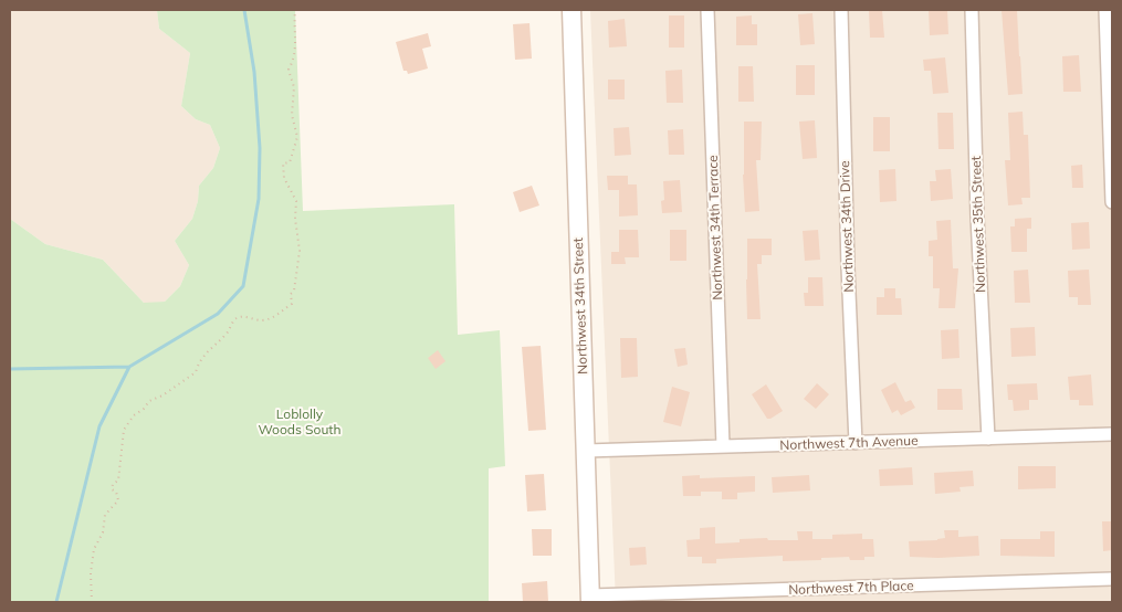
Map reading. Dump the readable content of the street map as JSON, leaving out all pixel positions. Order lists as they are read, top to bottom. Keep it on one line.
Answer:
{"streets":{"main road":["Northwest 34th Street"],"street":["Northwest 35th Street","Northwest 34th Drive","Northwest 34th Terrace","Northwest 7th Avenue","Northwest 7th Place"]},"crossings":[["Northwest 35th Street","Northwest 7th Avenue"],["Northwest 34th Drive","Northwest 7th Avenue"],["Northwest 34th Terrace","Northwest 7th Avenue"],["Northwest 34th Street","Northwest 7th Avenue"],["Northwest 34th Street","Northwest 7th Place"]],"parks":["Loblolly Woods South"]}
